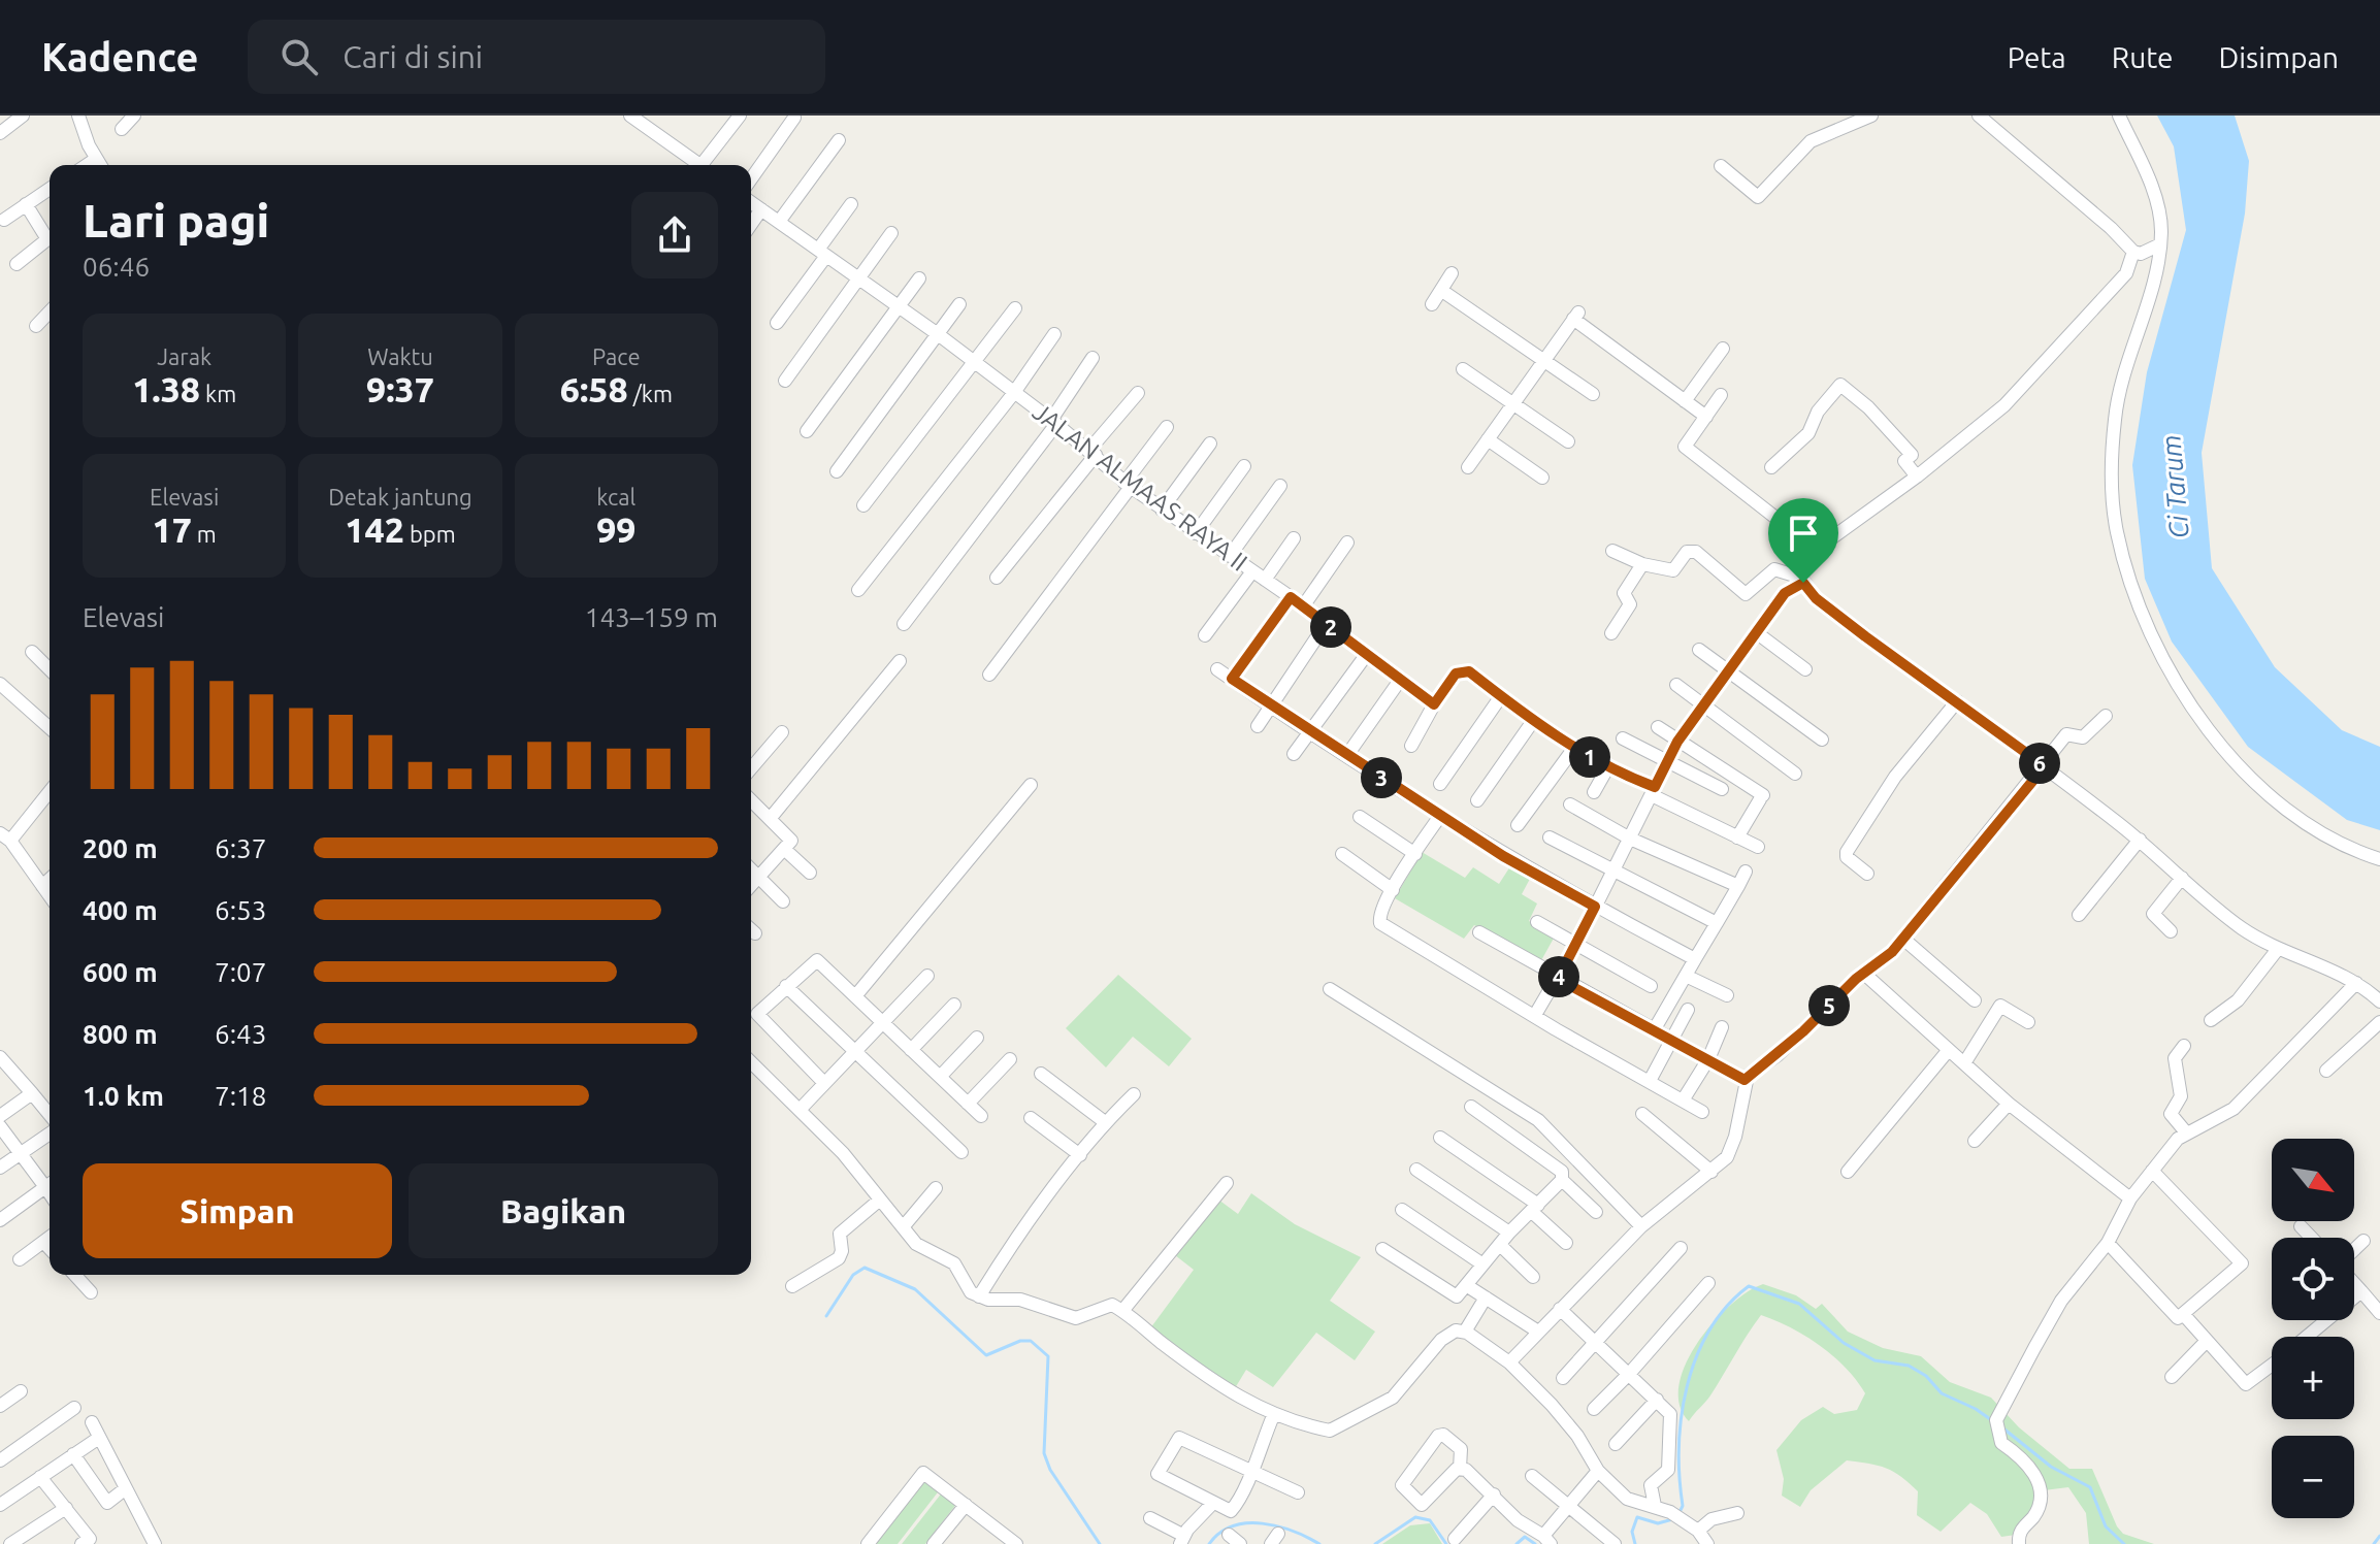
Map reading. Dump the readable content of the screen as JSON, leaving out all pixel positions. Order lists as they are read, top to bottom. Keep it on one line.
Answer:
{"streets":{"street":["JALAN ALMAAS RAYA II"]},"water":["Ci Tarum"],"north":"bottom right","page":{"header":"Kadence","search":"Cari di sini","nav":["Peta","Rute","Disimpan"],"heading":["Lari pagi","06:46"],"stats":[["Jarak","1.38 km"],["Waktu","9:37"],["Pace","6:58 /km"],["Elevasi","17 m"],["Detak jantung","142 bpm"],["kcal","99"]],"chart":["Elevasi","143–159 m"],"pins":["2","1","6","3","4","5"],"list":[{"name":"200 m","note":"6:37"},{"name":"400 m","note":"6:53"},{"name":"600 m","note":"7:07"},{"name":"800 m","note":"6:43"},{"name":"1.0 km","note":"7:18"}],"map_buttons":["+","−"],"buttons":["Simpan","Bagikan"]}}
